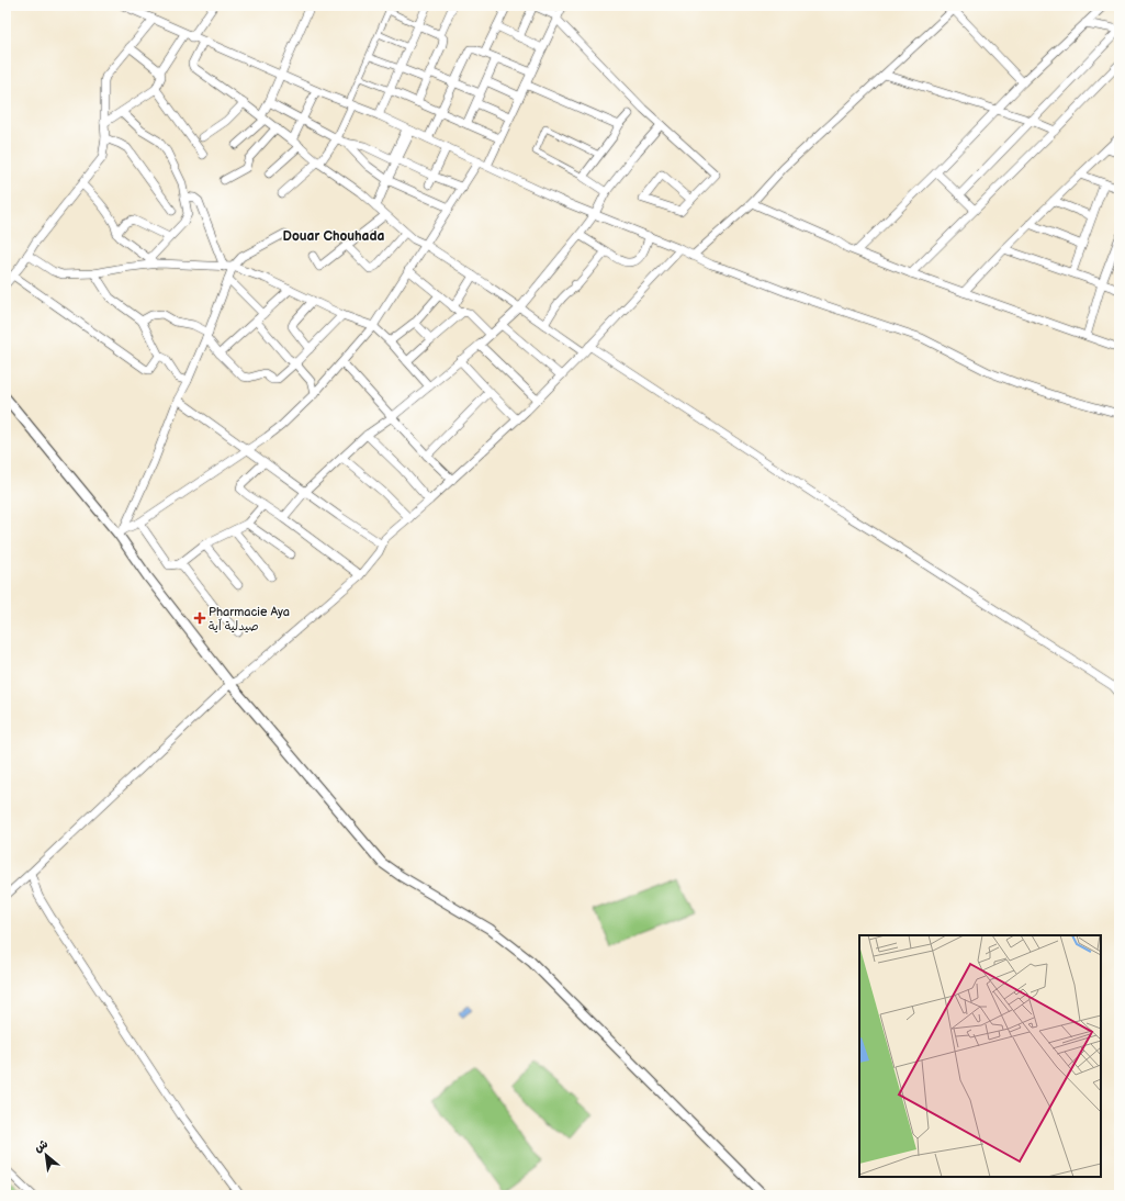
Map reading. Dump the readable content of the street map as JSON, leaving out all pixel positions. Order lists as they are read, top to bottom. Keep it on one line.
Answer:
{"districts":["Douar Chouhada"],"places":{"health":["Pharmacie Aya صيدلية اَية"]},"north":"top left"}
